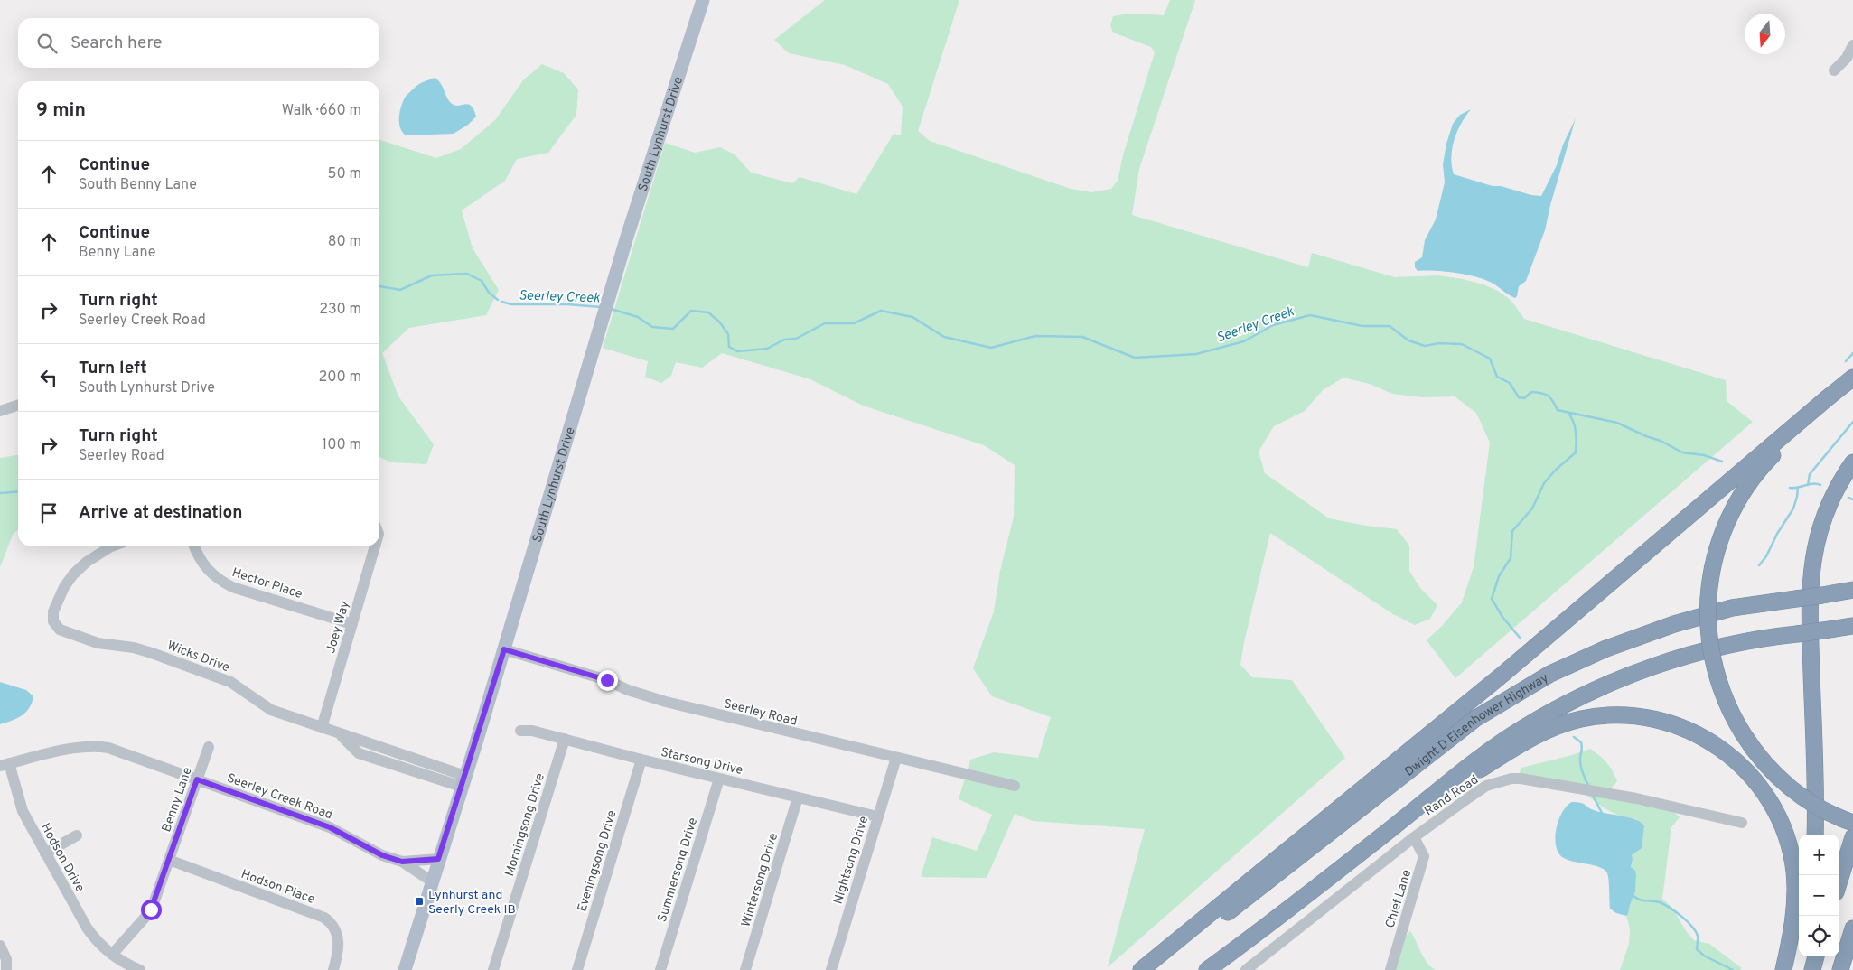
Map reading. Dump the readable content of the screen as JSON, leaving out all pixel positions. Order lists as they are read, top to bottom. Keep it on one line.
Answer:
{"streets":{"highway":["Dwight D Eisenhower Highway"],"main road":["South Lynhurst Drive"],"street":["Hector Place","Joey Way","Wicks Drive","Seerley Road","Starsong Drive","Rand Road","Seerley Creek Road","Benny Lane","Morningsong Drive","Hodson Drive","Nightsong Drive","Eveningsong Drive","Summersong Drive","Wintersong Drive","Hodson Place","Chief Lane"]},"crossings":[["South Lynhurst Drive","Wicks Drive"],["South Lynhurst Drive","Seerley Road"],["South Lynhurst Drive","Seerley Creek Road"],["Hector Place","Joey Way"],["Joey Way","Wicks Drive"],["Seerley Road","Nightsong Drive"],["Starsong Drive","Morningsong Drive"],["Starsong Drive","Nightsong Drive"],["Starsong Drive","Eveningsong Drive"],["Starsong Drive","Summersong Drive"],["Starsong Drive","Wintersong Drive"],["Rand Road","Chief Lane"],["Seerley Creek Road","Benny Lane"],["Seerley Creek Road","Hodson Drive"],["Benny Lane","Hodson Drive"],["Benny Lane","Hodson Place"]],"water":["Seerley Creek"],"places":{"transit":["Lynhurst and Seerly Creek IB"]},"north":"bottom","page":{"search":"Search here","heading":["9 min","Walk · 660 m"],"list":[["Continue","South Benny Lane","50 m"],["Continue","Benny Lane","80 m"],["Turn right","Seerley Creek Road","230 m"],["Turn left","South Lynhurst Drive","200 m"],["Turn right","Seerley Road","100 m"],"Arrive at destination"],"map_buttons":["+","−"]}}
